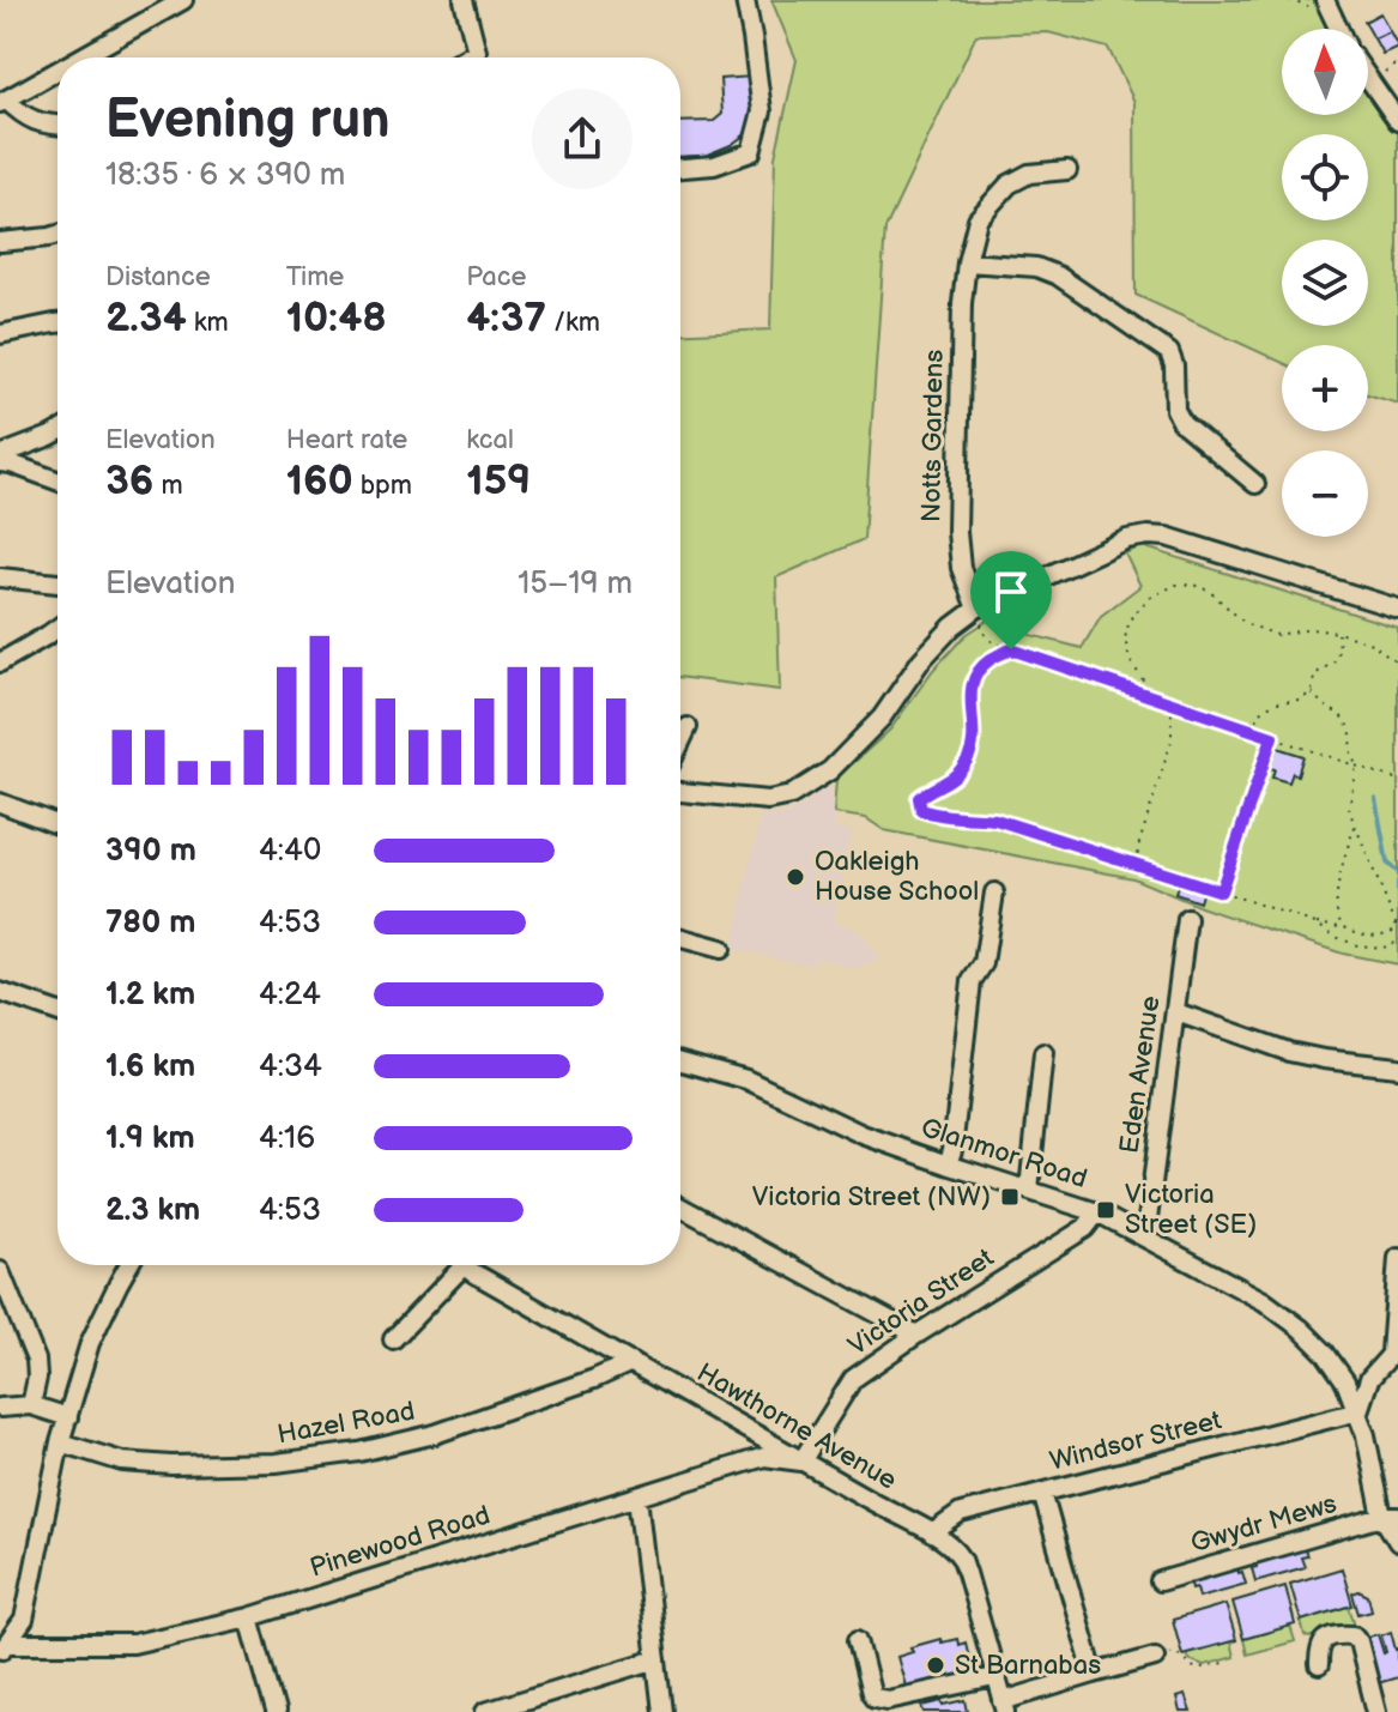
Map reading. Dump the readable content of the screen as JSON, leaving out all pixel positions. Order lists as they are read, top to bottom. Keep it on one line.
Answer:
{"streets":{"street":["Notts Gardens","Eden Avenue","Glanmor Road","Victoria Street","Hazel Road","Hawthorne Avenue","Windsor Street","Gwydr Mews","Pinewood Road"]},"crossings":[["Eden Avenue","Glanmor Road"],["Glanmor Road","Victoria Street"],["Glanmor Road","Windsor Street"],["Glanmor Road","Gwydr Mews"],["Victoria Street","Hawthorne Avenue"],["Victoria Street","Pinewood Road"],["Hazel Road","Hawthorne Avenue"],["Hawthorne Avenue","Windsor Street"],["Hawthorne Avenue","Pinewood Road"]],"places":{"other":["Oakleigh House School","St Barnabas"],"transit":["Victoria Street (NW)","Victoria Street (SE)"]},"north":"top","page":{"map_buttons":["+","−"],"heading":["Evening run","18:35 · 6 × 390 m"],"stats":[["Distance","2.34 km"],["Time","10:48"],["Pace","4:37 /km"],["Elevation","36 m"],["Heart rate","160 bpm"],["kcal","159"]],"chart":["Elevation","15–19 m"],"list":[{"name":"390 m","note":"4:40"},{"name":"780 m","note":"4:53"},{"name":"1.2 km","note":"4:24"},{"name":"1.6 km","note":"4:34"},{"name":"1.9 km","note":"4:16"},{"name":"2.3 km","note":"4:53"}]}}
